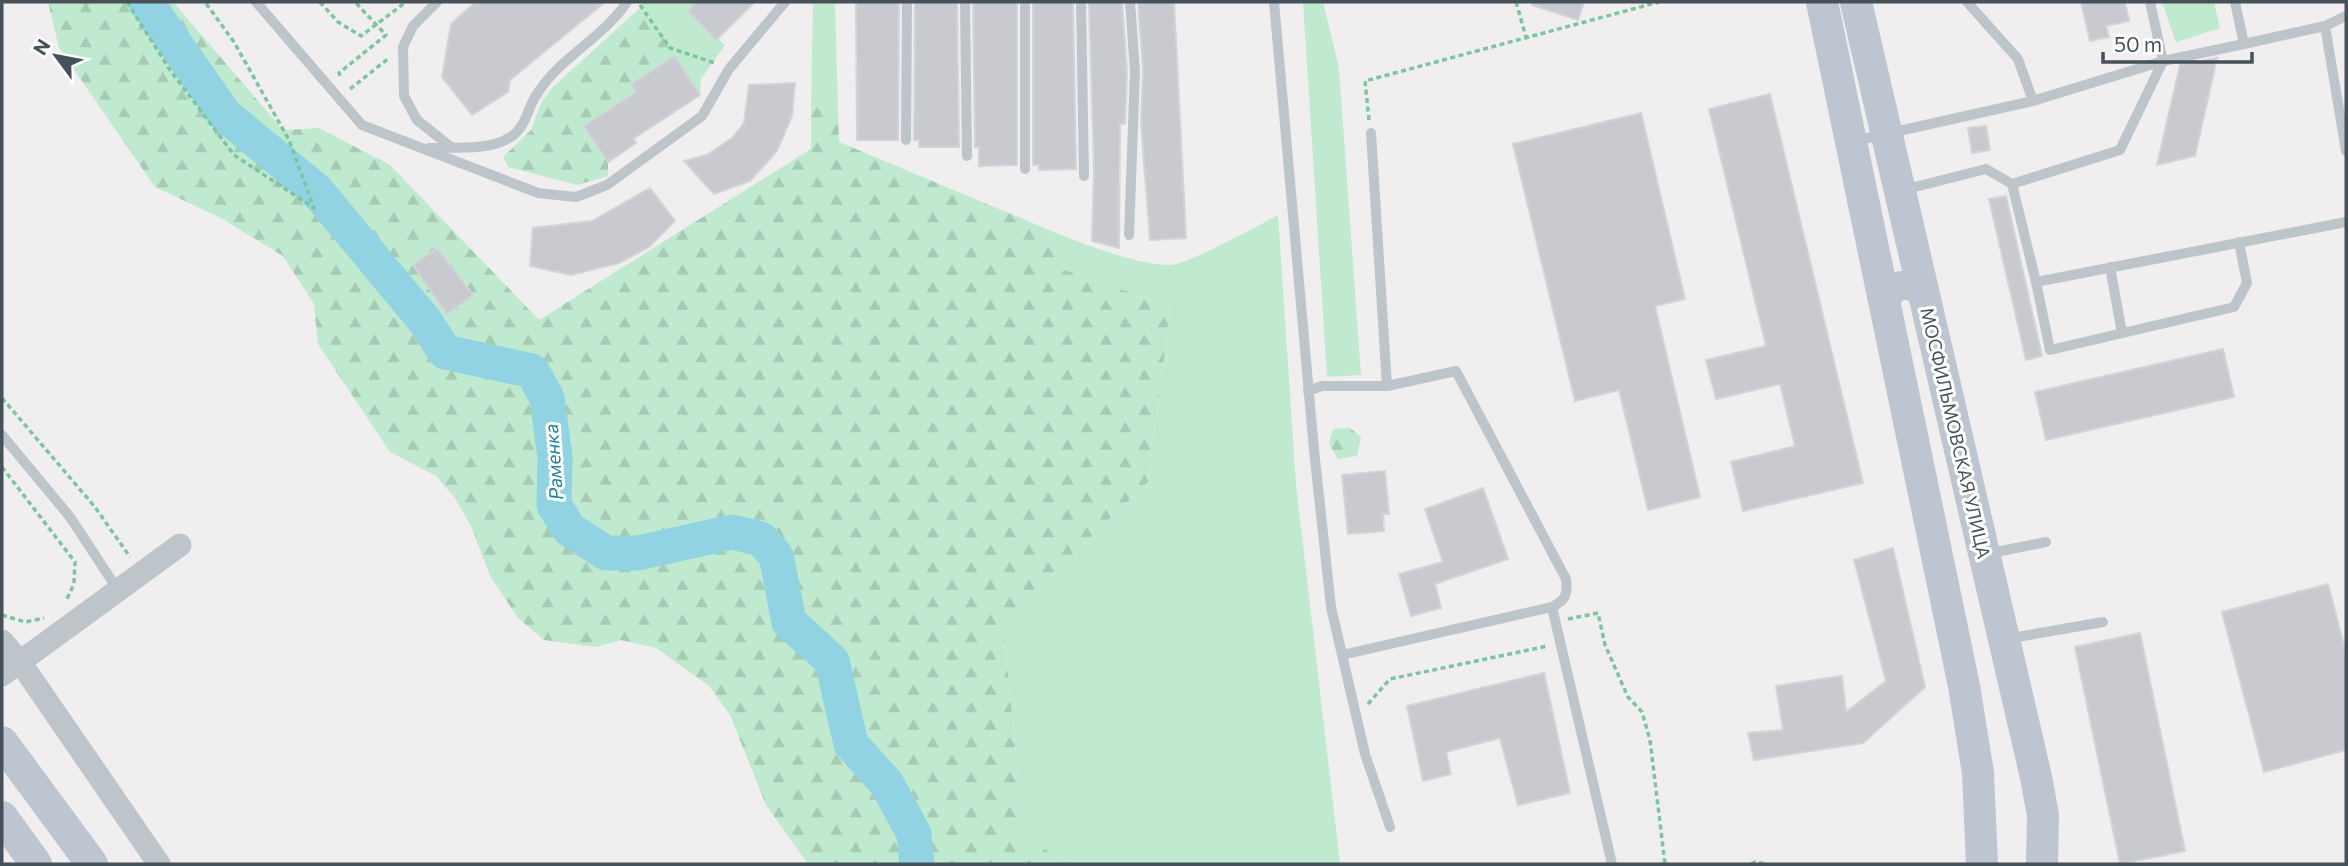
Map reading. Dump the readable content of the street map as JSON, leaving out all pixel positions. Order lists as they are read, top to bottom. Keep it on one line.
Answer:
{"streets":{"main road":["МОСФИЛЬМОВСКАЯ УЛИЦА"]},"water":["Раменка"],"scale_bar":"50 m","north":"top left"}
